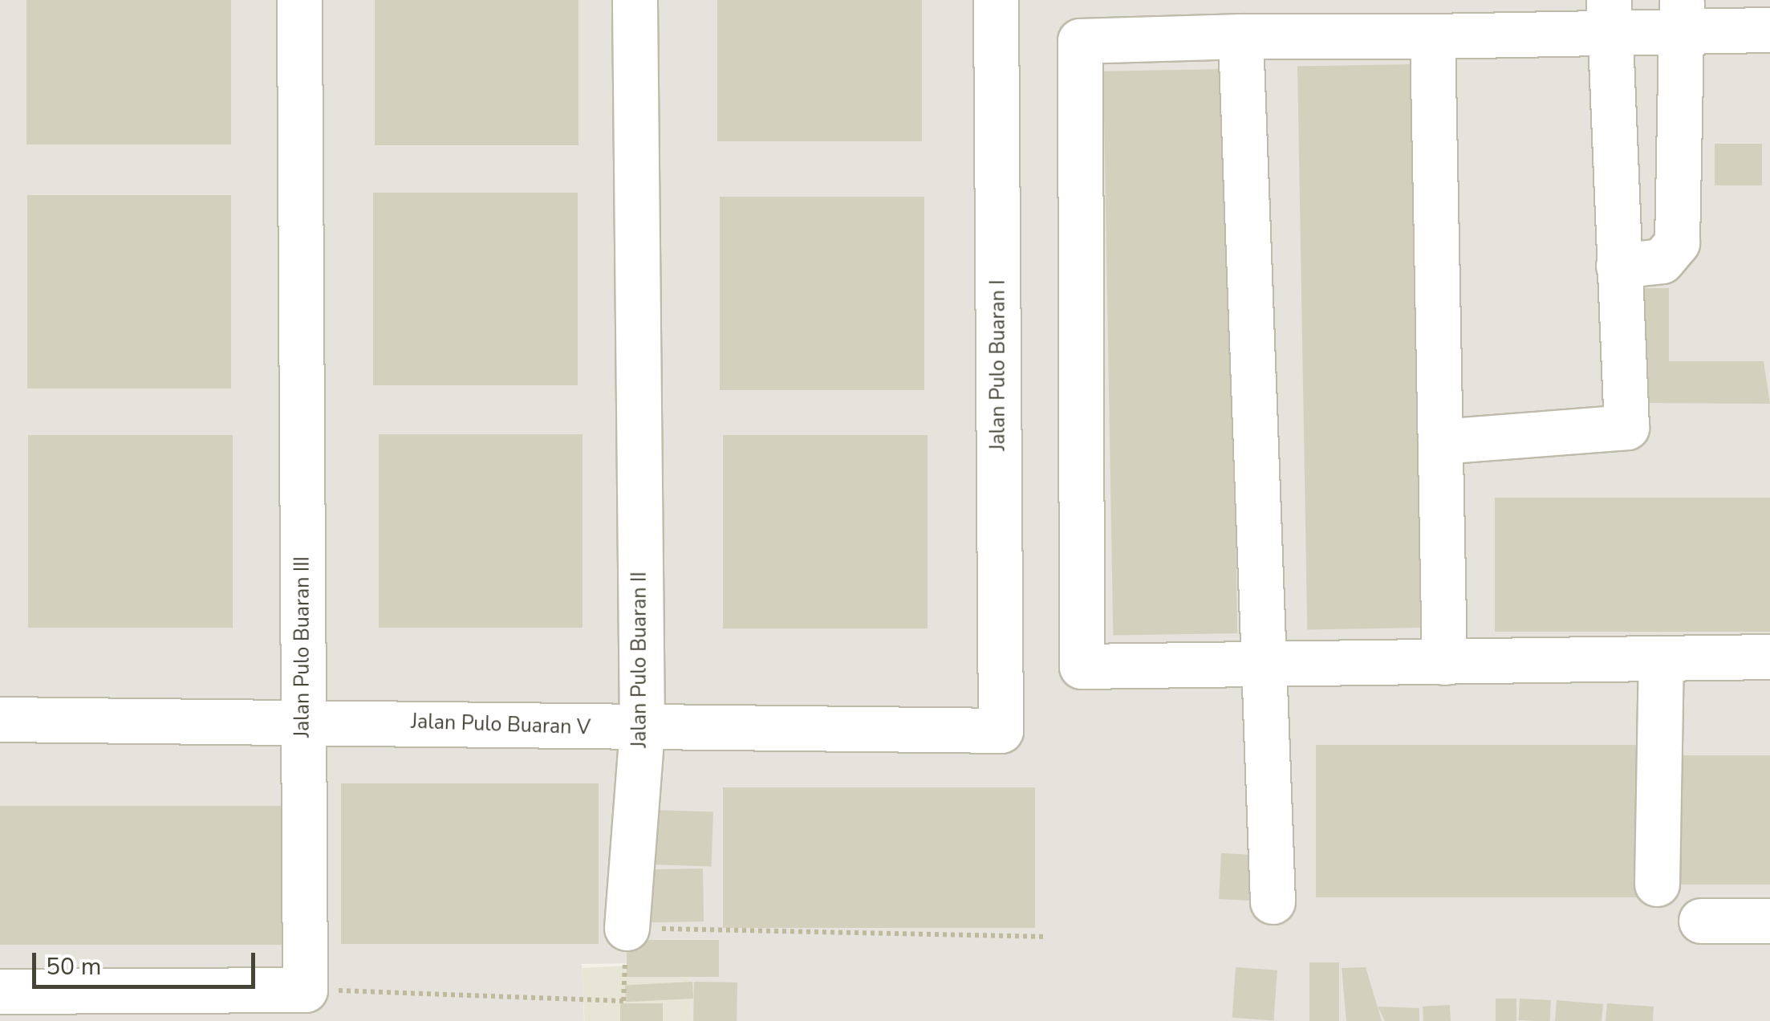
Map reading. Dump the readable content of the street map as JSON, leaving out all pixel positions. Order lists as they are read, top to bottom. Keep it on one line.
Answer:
{"streets":{"street":["Jalan Pulo Buaran I","Jalan Pulo Buaran III","Jalan Pulo Buaran II","Jalan Pulo Buaran V"]},"crossings":[["Jalan Pulo Buaran I","Jalan Pulo Buaran V"],["Jalan Pulo Buaran III","Jalan Pulo Buaran V"],["Jalan Pulo Buaran II","Jalan Pulo Buaran V"]],"scale_bar":"50 m"}
